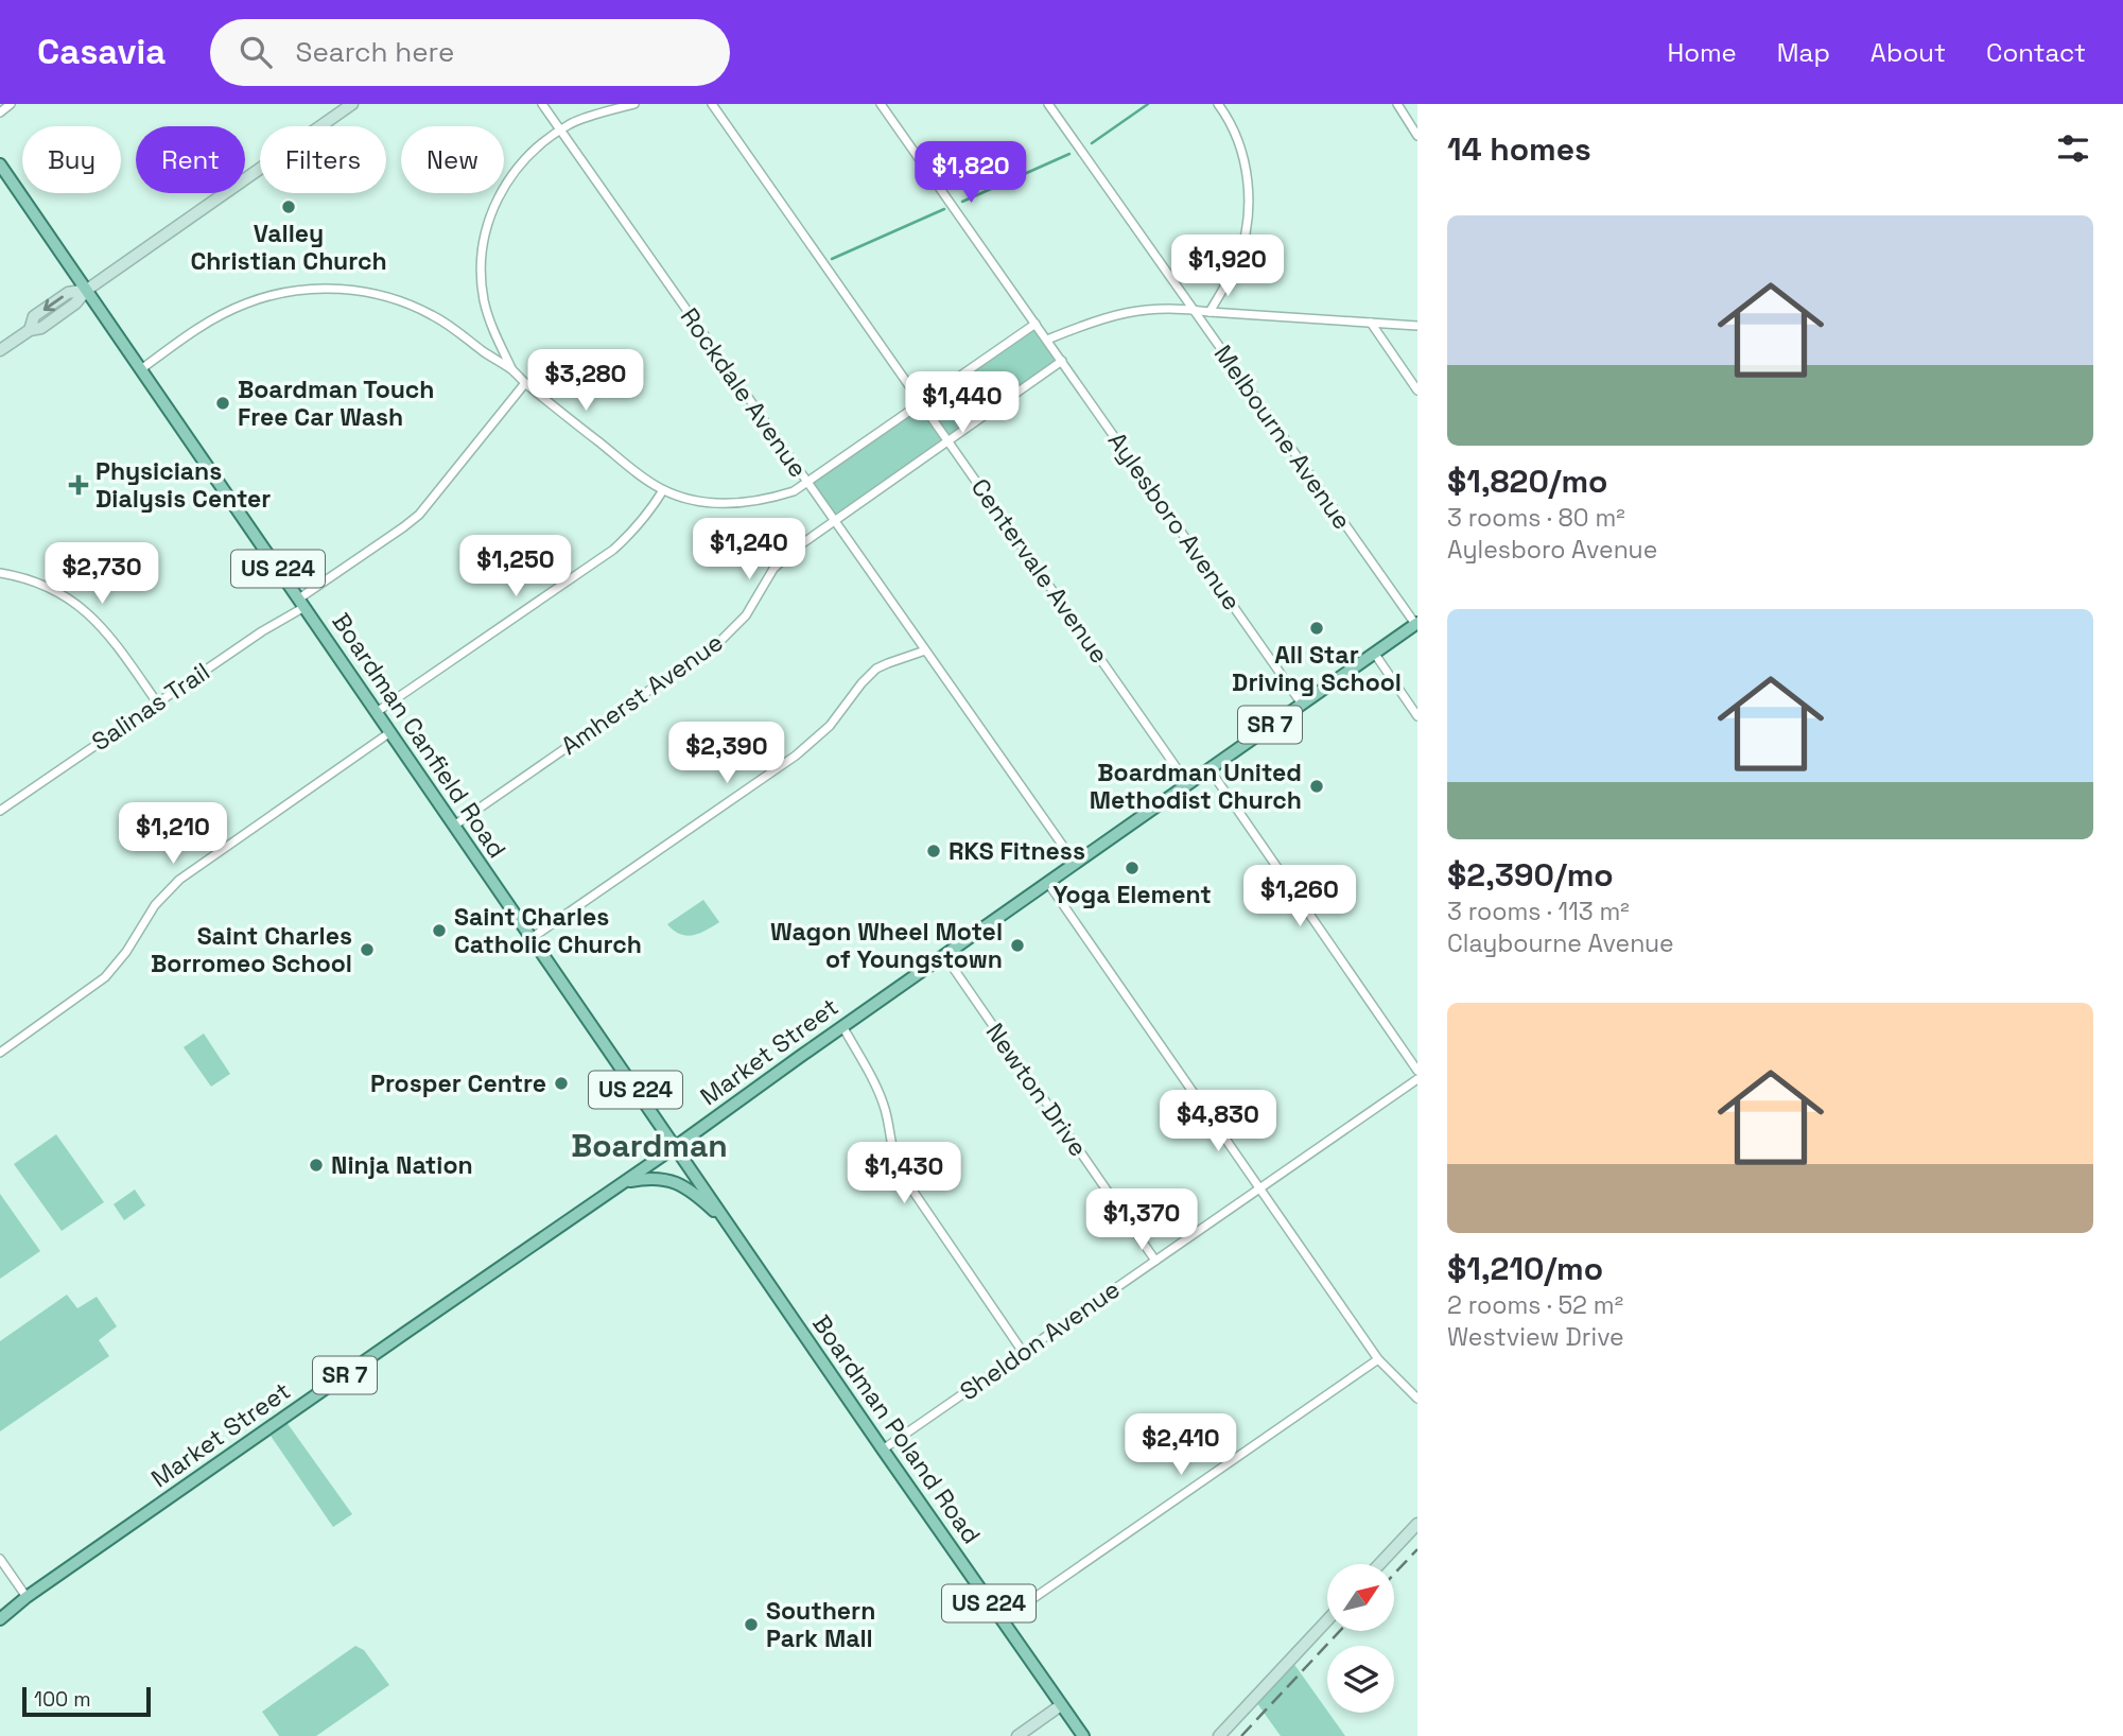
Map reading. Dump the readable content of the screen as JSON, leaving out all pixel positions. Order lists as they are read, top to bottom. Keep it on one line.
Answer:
{"streets":{"main road":["US 224","SR 7","Boardman Canfield Road","Market Street","Boardman Poland Road"],"street":["Rockdale Avenue","Melbourne Avenue","Aylesboro Avenue","Centervale Avenue","Amherst Avenue","Salinas Trail","Newton Drive","Sheldon Avenue"]},"crossings":[["Rockdale Avenue","Amherst Avenue"],["Rockdale Avenue","Market Street"],["Melbourne Avenue","Market Street"],["Aylesboro Avenue","Amherst Avenue"],["Aylesboro Avenue","Market Street"],["Centervale Avenue","Amherst Avenue"],["Centervale Avenue","Market Street"],["Amherst Avenue","Boardman Canfield Road"],["Salinas Trail","Boardman Canfield Road"],["Boardman Canfield Road","Market Street"],["Boardman Canfield Road","Boardman Poland Road"],["Market Street","Newton Drive"],["Market Street","Boardman Poland Road"],["Newton Drive","Sheldon Avenue"],["Sheldon Avenue","Boardman Poland Road"]],"districts":["Boardman"],"places":{"other":["Valley Christian Church","Boardman Touch Free Car Wash","All Star Driving School","Boardman United Methodist Church","RKS Fitness","Yoga Element","Saint Charles Catholic Church","Wagon Wheel Motel of Youngstown","Saint Charles Borromeo School","Prosper Centre","Ninja Nation","Southern Park Mall"],"health":["Physicians Dialysis Center"]},"scale_bar":"100 m","north":"top right","page":{"header":"Casavia","search":"Search here","nav":["Home","Map","About","Contact"],"heading":"14 homes","chip":["Buy","Rent","Filters","New"],"price":["$1,820","$1,920","$3,280","$1,440","$1,240","$1,250","$2,730","$2,390","$1,210","$1,260","$4,830","$1,430","$1,370","$2,410"],"list":[{"name":"$1,820/mo","note":"3 rooms · 80 m² · Aylesboro Avenue"},{"name":"$2,390/mo","note":"3 rooms · 113 m² · Claybourne Avenue"},{"name":"$1,210/mo","note":"2 rooms · 52 m² · Westview Drive"}],"scale":"100 m"}}
